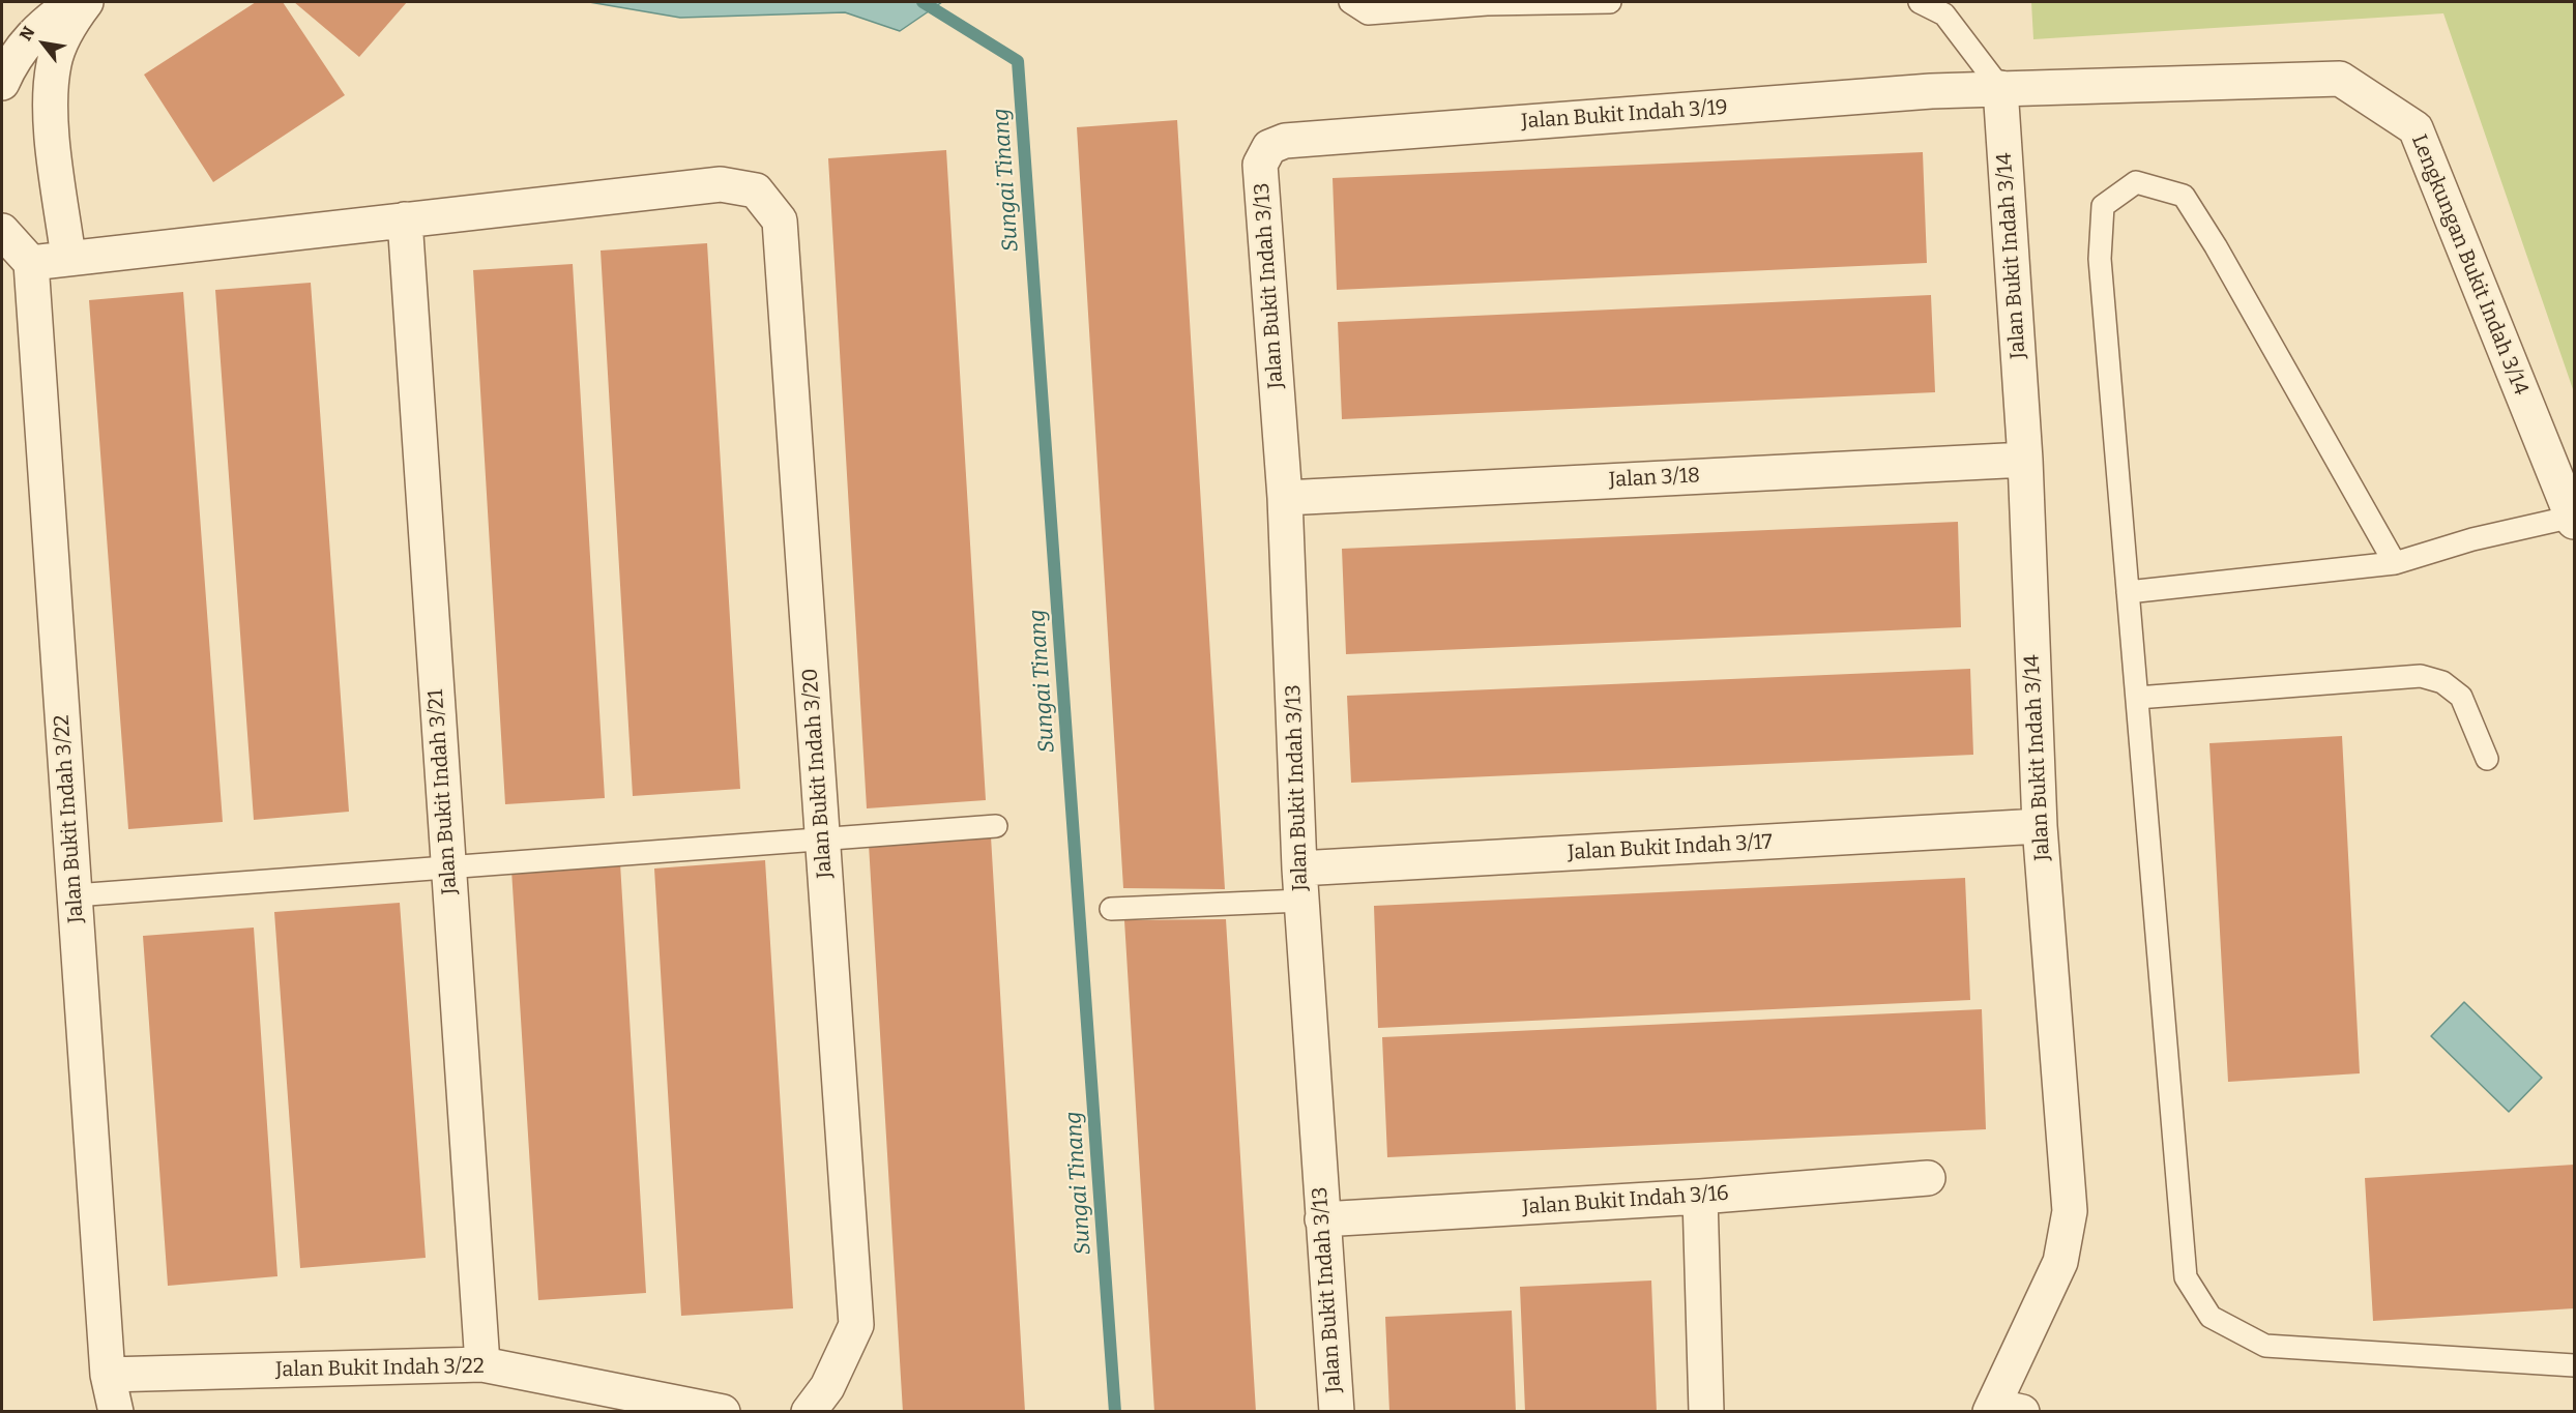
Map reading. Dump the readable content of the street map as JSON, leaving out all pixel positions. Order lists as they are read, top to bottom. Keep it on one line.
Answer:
{"streets":{"street":["Jalan Bukit Indah 3/19","Jalan Bukit Indah 3/14","Lengkungan Bukit Indah 3/14","Jalan Bukit Indah 3/13","Jalan 3/18","Jalan Bukit Indah 3/20","Jalan Bukit Indah 3/21","Jalan Bukit Indah 3/22","Jalan Bukit Indah 3/17","Jalan Bukit Indah 3/16"]},"crossings":[["Jalan Bukit Indah 3/19","Jalan Bukit Indah 3/14"],["Jalan Bukit Indah 3/19","Lengkungan Bukit Indah 3/14"],["Jalan Bukit Indah 3/19","Jalan Bukit Indah 3/13"],["Jalan Bukit Indah 3/14","Lengkungan Bukit Indah 3/14"],["Jalan Bukit Indah 3/14","Jalan 3/18"],["Jalan Bukit Indah 3/14","Jalan Bukit Indah 3/17"],["Jalan Bukit Indah 3/13","Jalan 3/18"],["Jalan Bukit Indah 3/13","Jalan Bukit Indah 3/17"],["Jalan Bukit Indah 3/13","Jalan Bukit Indah 3/16"],["Jalan Bukit Indah 3/20","Jalan Bukit Indah 3/21"],["Jalan Bukit Indah 3/21","Jalan Bukit Indah 3/22"]],"water":["Sungai Tinang"],"north":"top left"}
